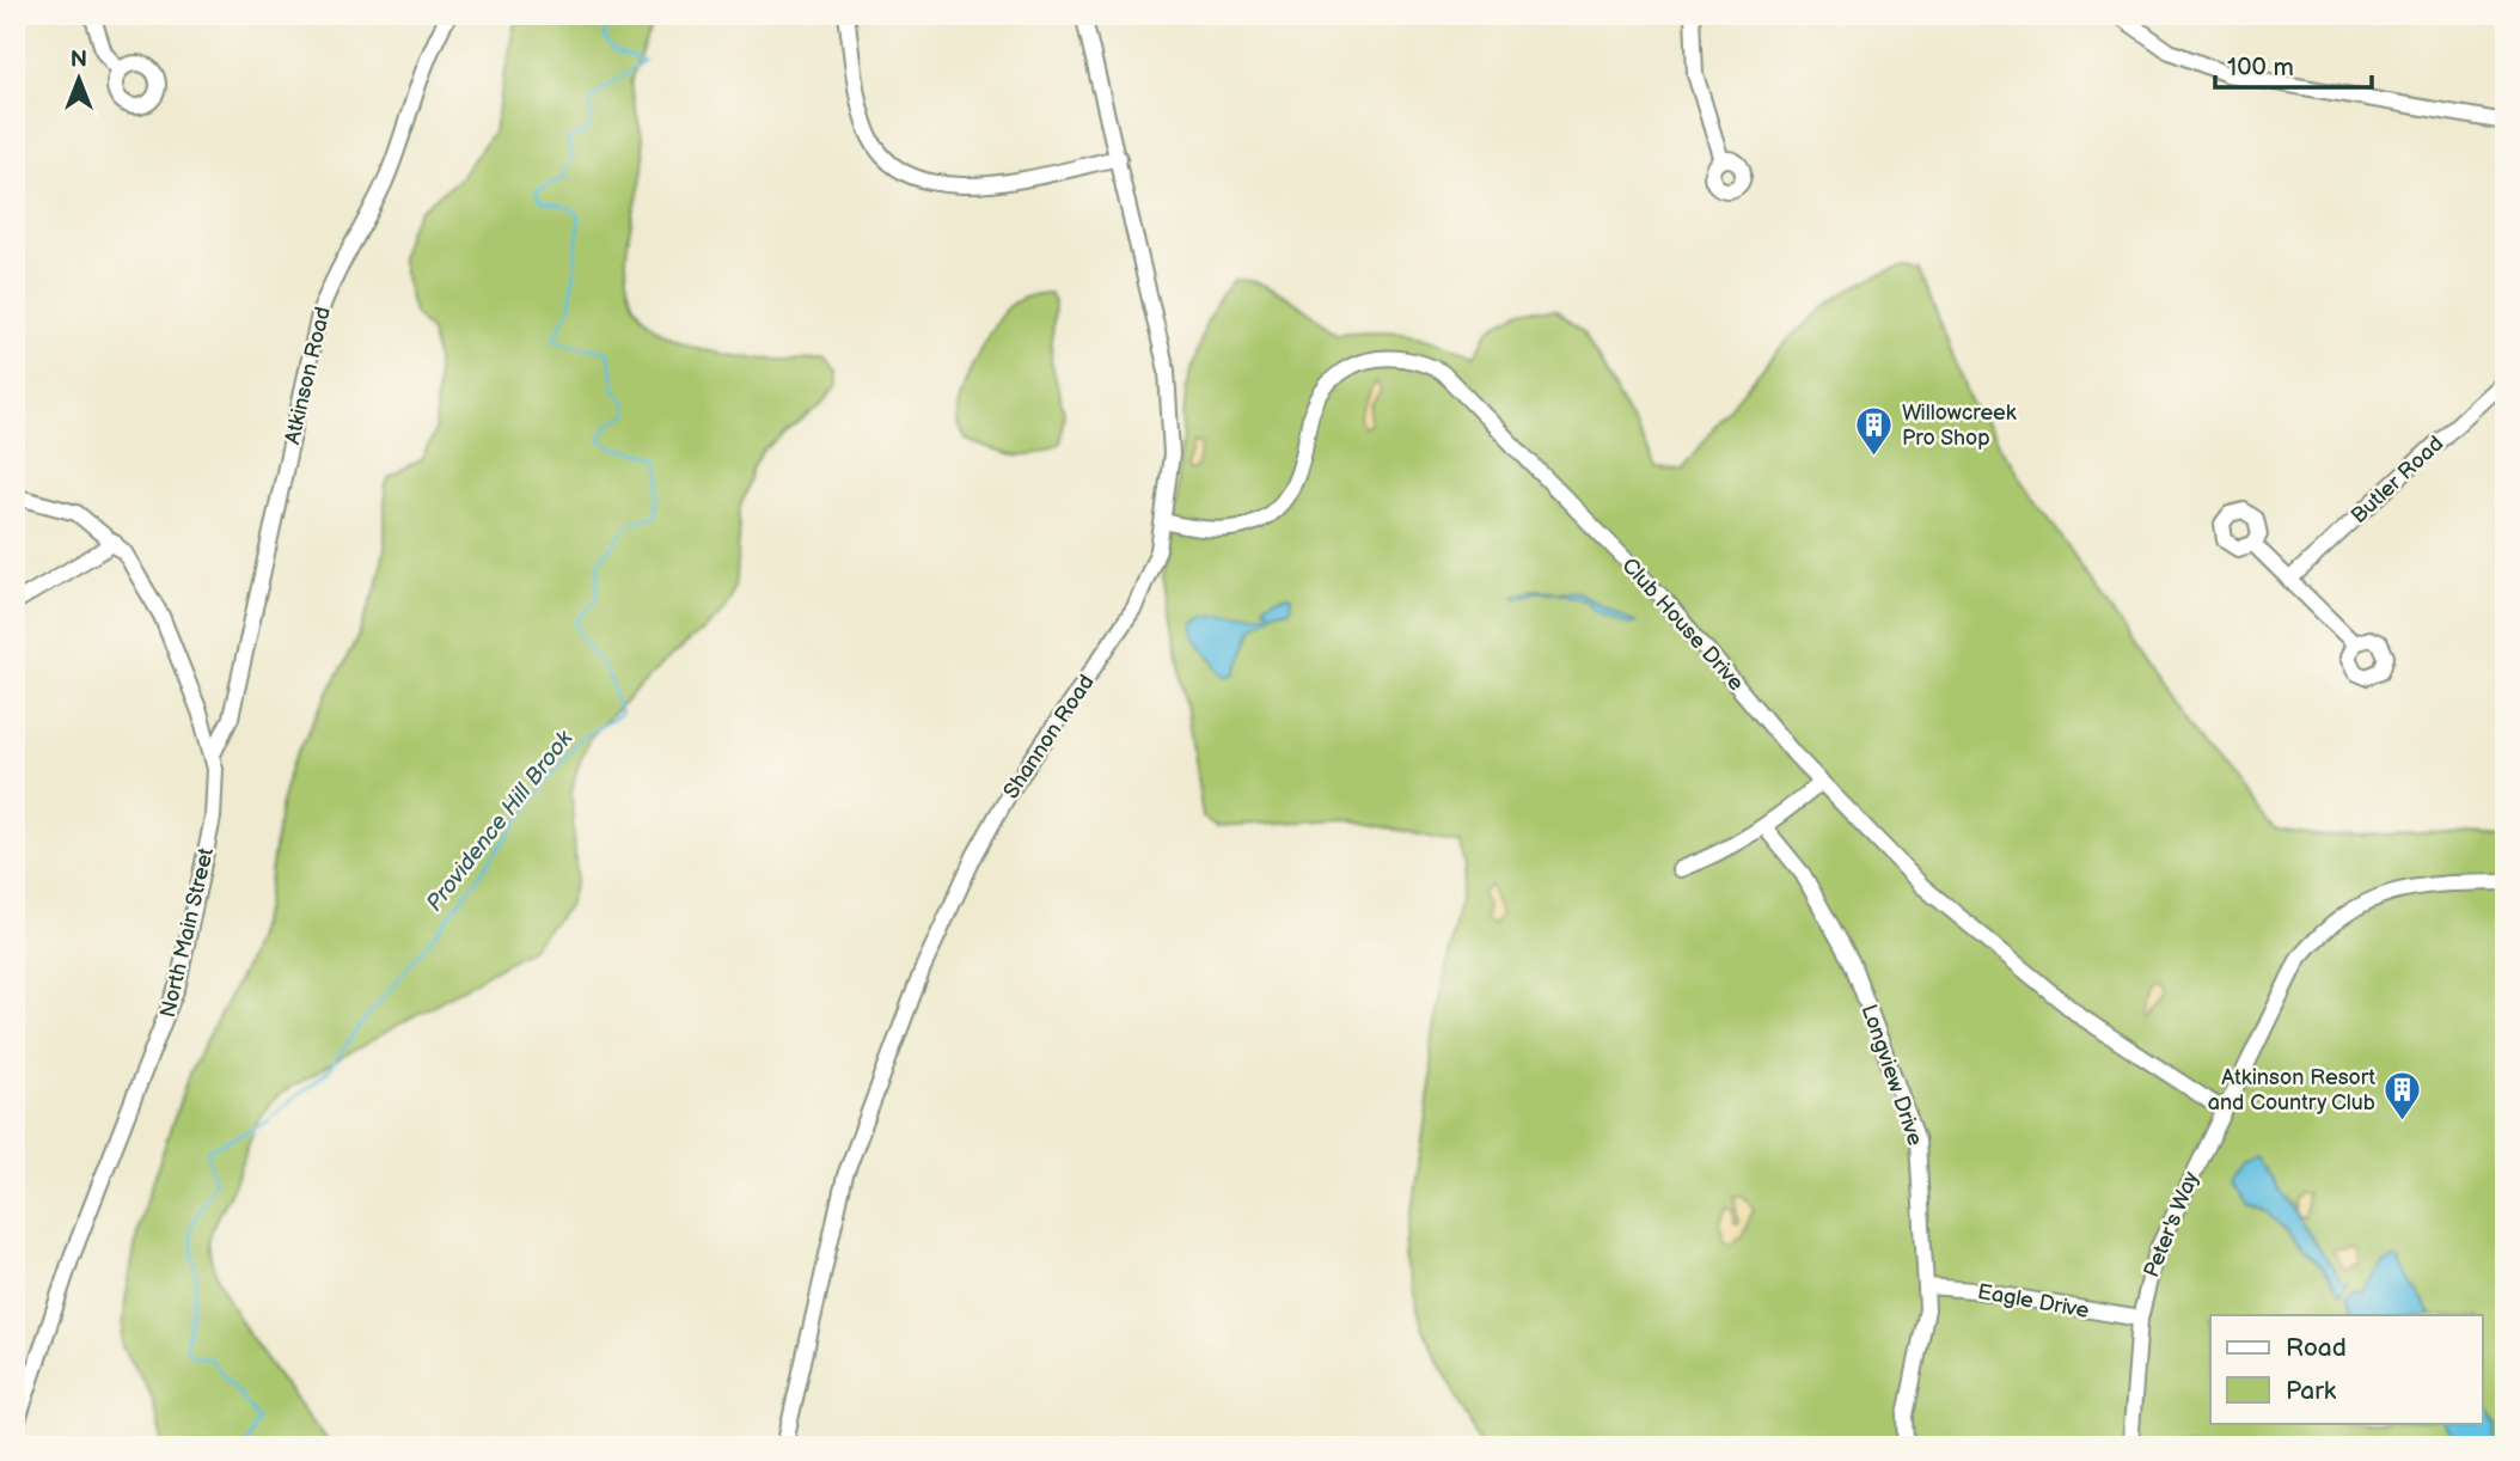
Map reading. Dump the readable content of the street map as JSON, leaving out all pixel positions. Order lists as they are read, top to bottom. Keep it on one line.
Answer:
{"streets":{"street":["Atkinson Road","Butler Road","Club House Drive","Shannon Road","North Main Street","Longview Drive","Peter's Way","Eagle Drive"]},"crossings":[["Atkinson Road","North Main Street"],["Club House Drive","Shannon Road"],["Club House Drive","Peter's Way"],["Longview Drive","Eagle Drive"],["Peter's Way","Eagle Drive"]],"water":["Providence Hill Brook"],"places":{"building":["Willowcreek Pro Shop","Atkinson Resort and Country Club"]},"legend":["Road","Park"],"scale_bar":"100 m","north":"top"}
